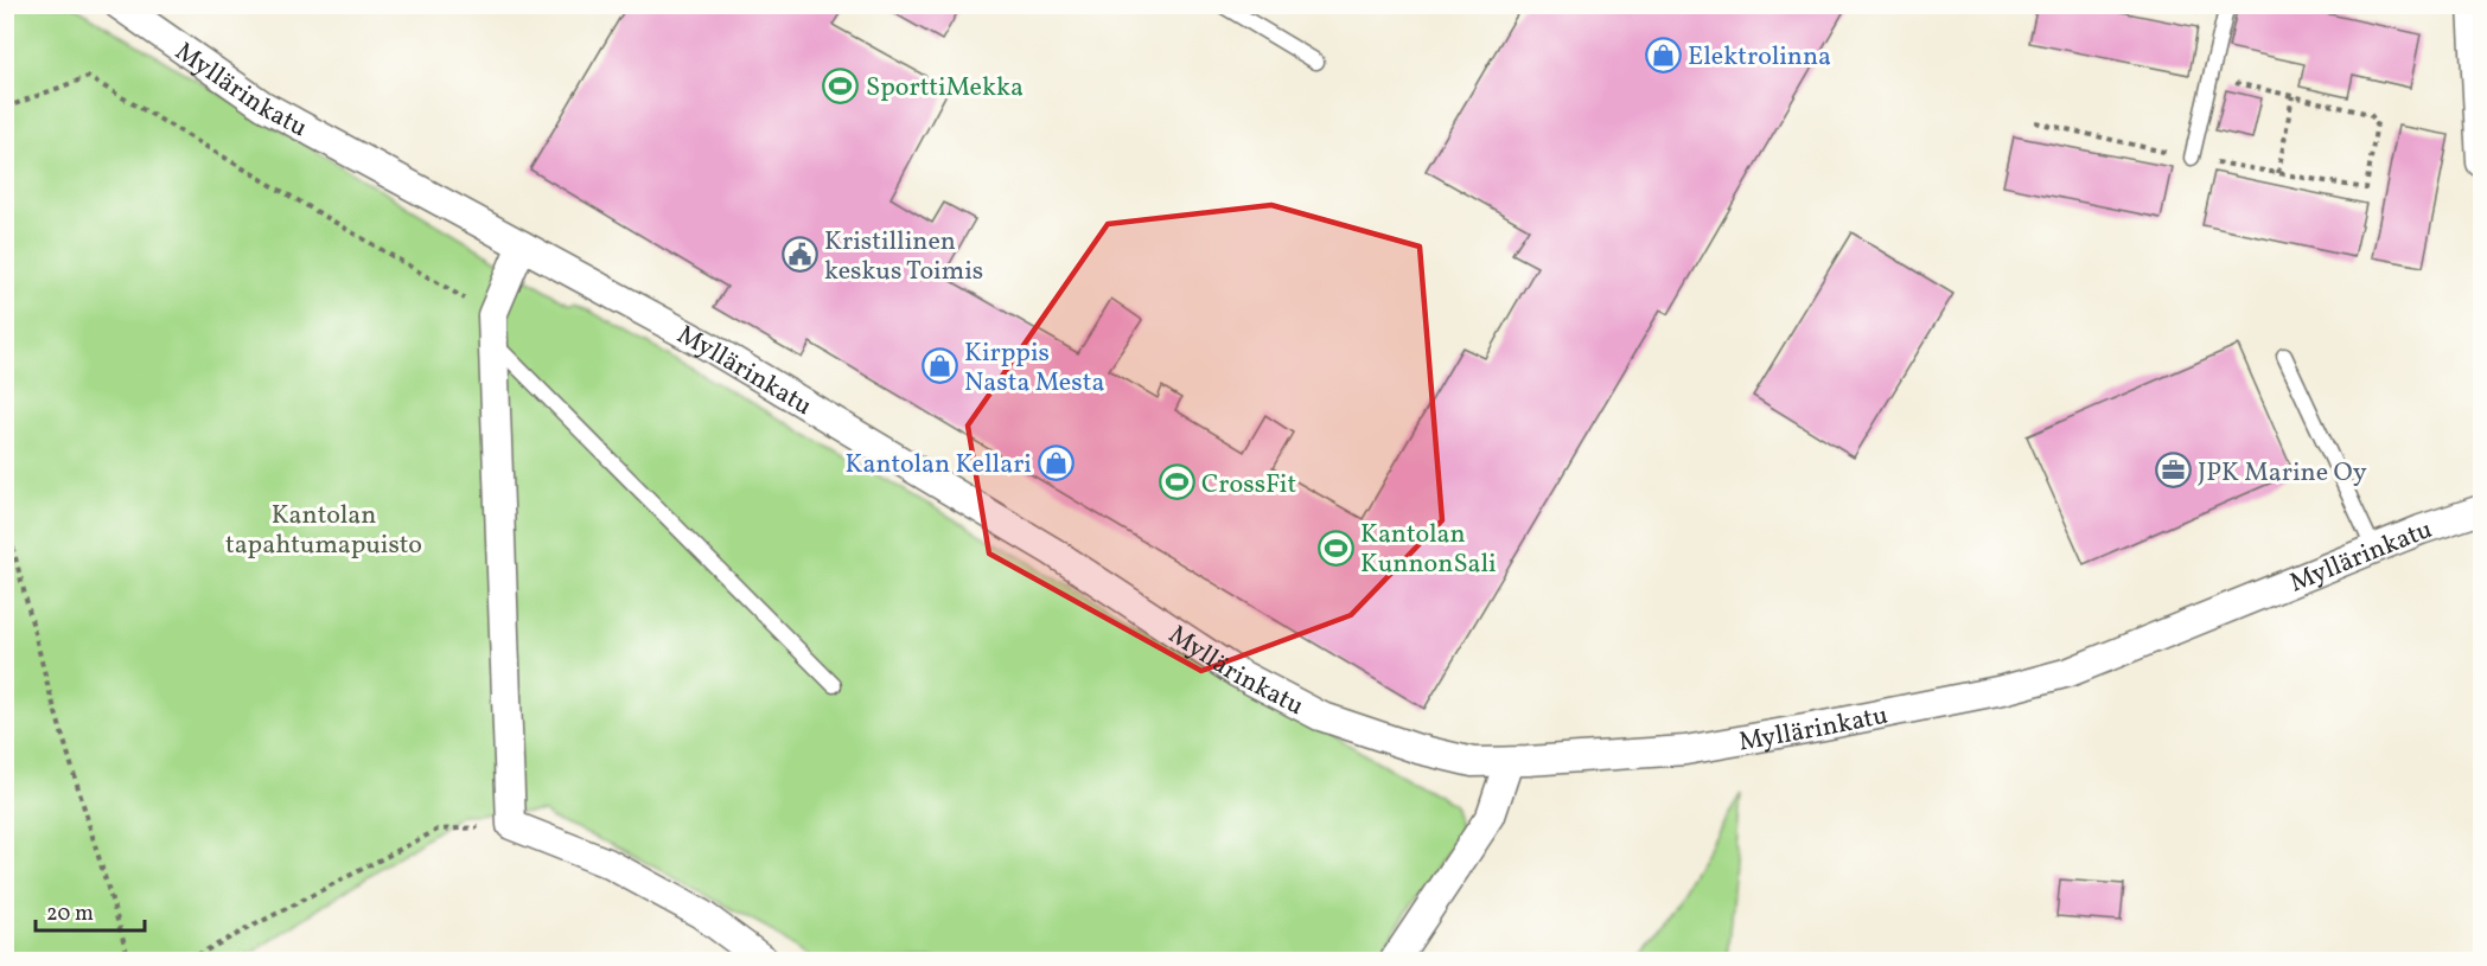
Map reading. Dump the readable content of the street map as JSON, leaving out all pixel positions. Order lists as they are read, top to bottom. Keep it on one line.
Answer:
{"streets":{"street":["Myllärinkatu"]},"parks":["Kantolan tapahtumapuisto"],"places":{"shop":["Elektrolinna","Kirppis Nasta Mesta","Kantolan Kellari"],"sports":["SporttiMekka","CrossFit","Kantolan KunnonSali"],"public building":["Kristillinen keskus Toimis"],"office":["JPK Marine Oy"]},"scale_bar":"20 m"}
